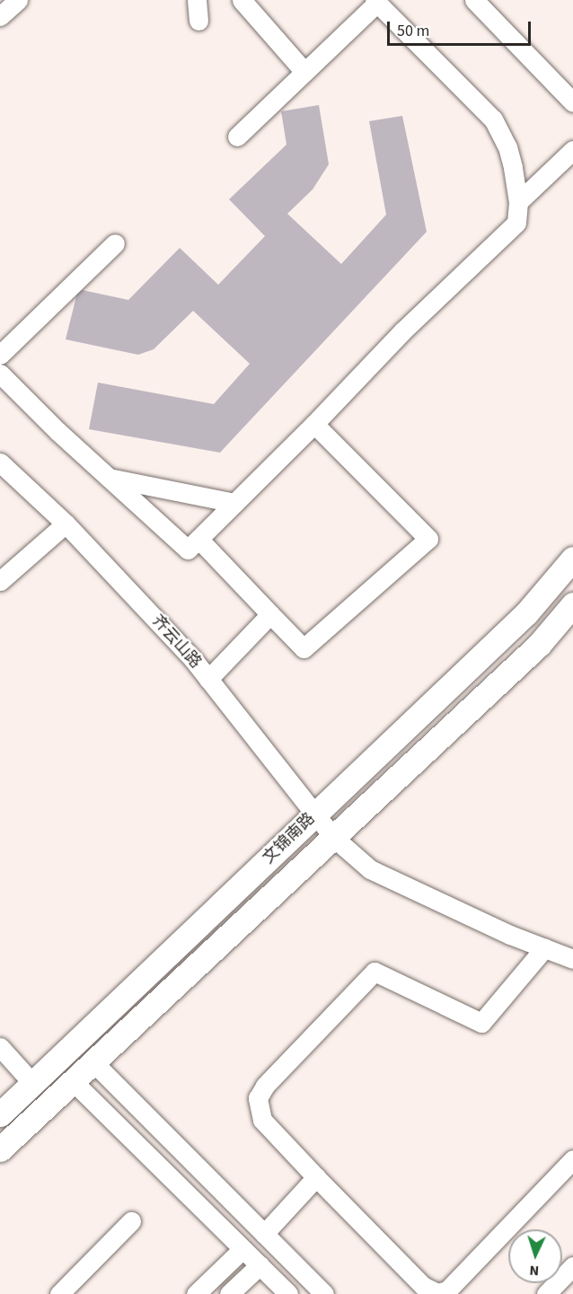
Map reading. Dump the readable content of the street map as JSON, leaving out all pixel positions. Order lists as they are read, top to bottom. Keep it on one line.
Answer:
{"streets":{"main road":["文锦南路"],"street":["齐云山路"]},"crossings":[["齐云山路","文锦南路"]],"scale_bar":"50 m","north":"bottom"}
